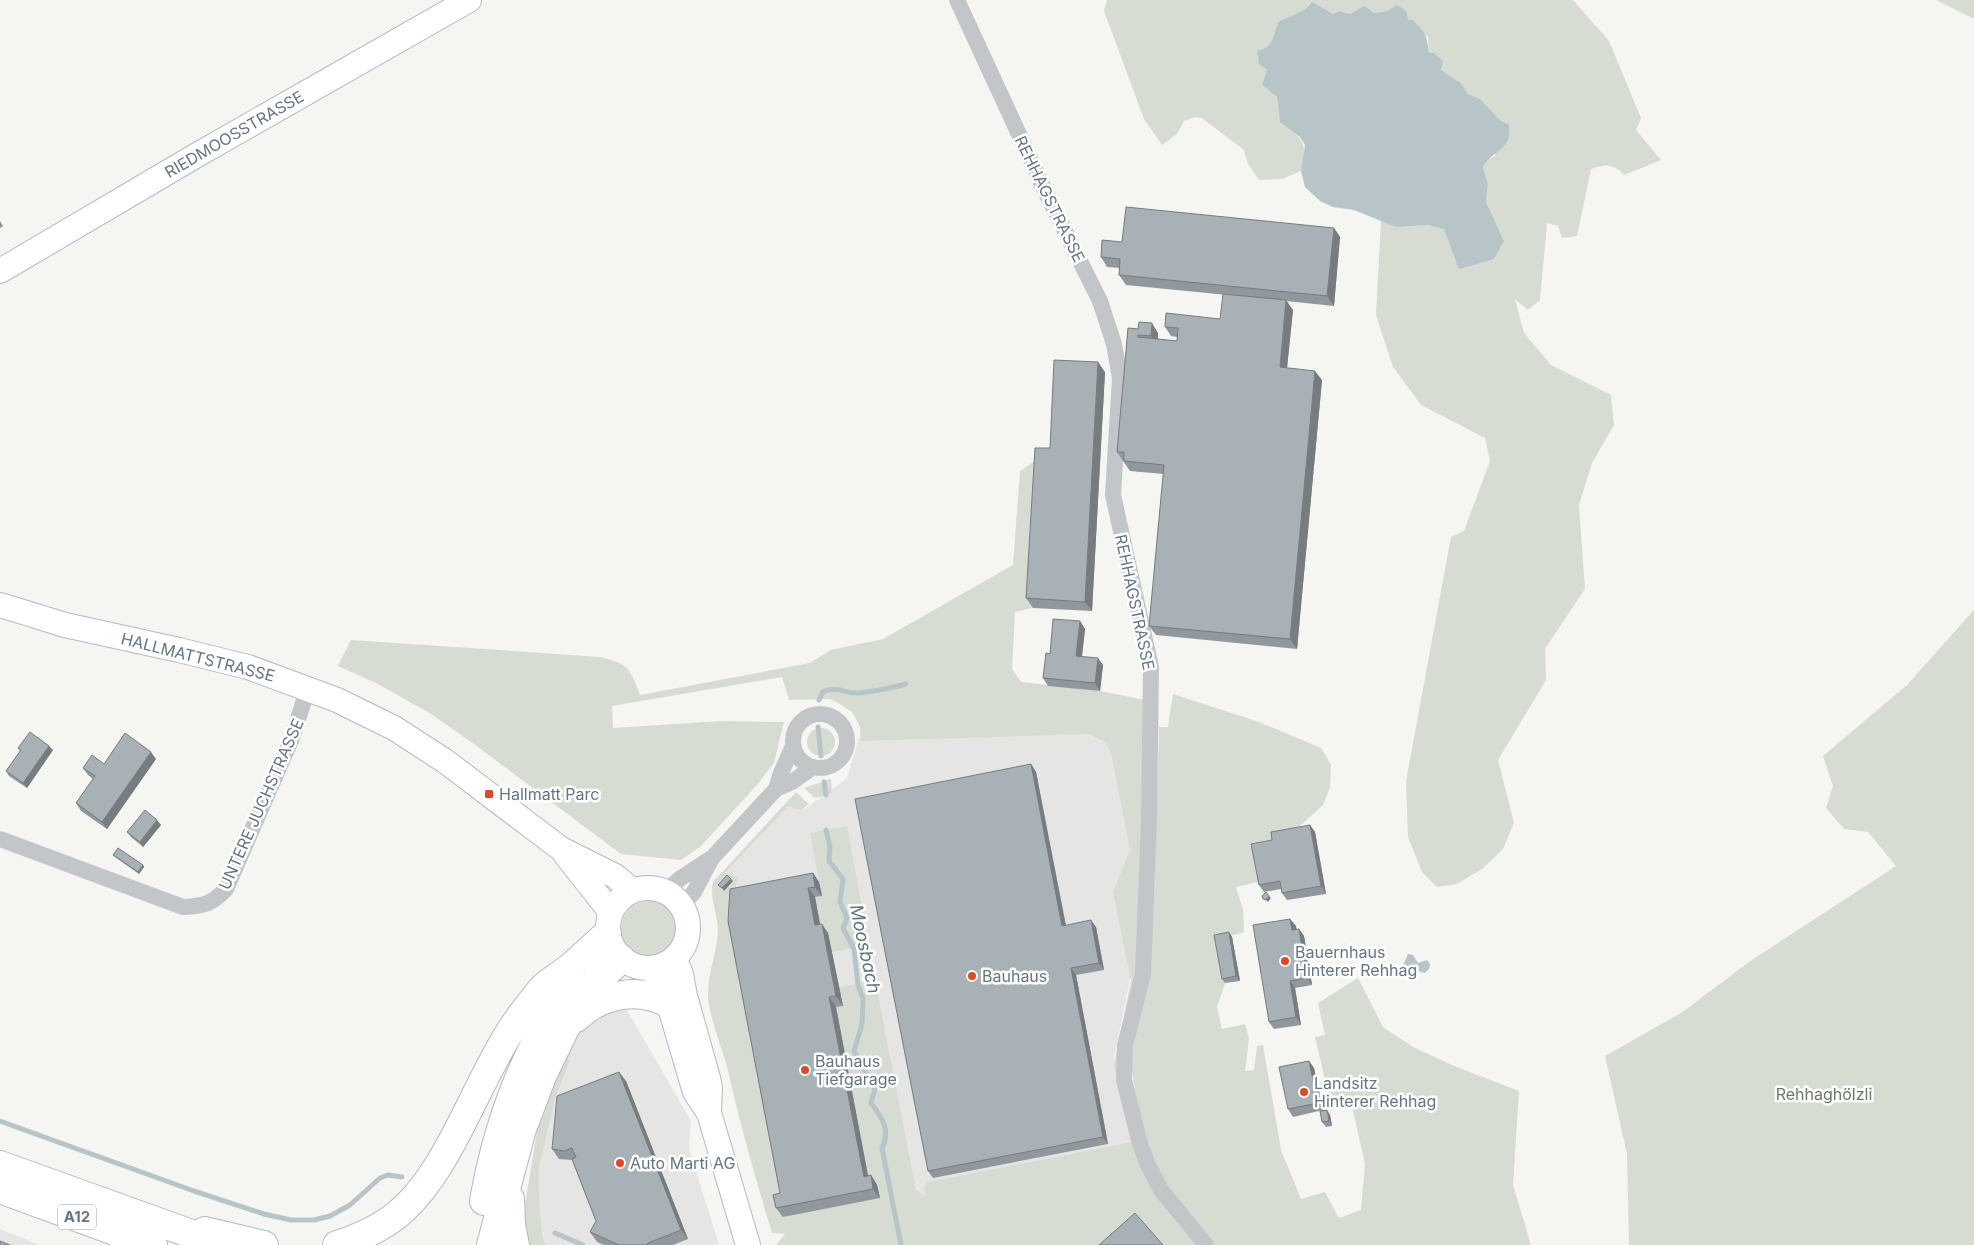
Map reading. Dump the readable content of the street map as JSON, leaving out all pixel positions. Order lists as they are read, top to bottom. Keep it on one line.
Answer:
{"streets":{"highway":["A12"],"main road":["RIEDMOOSSTRASSE","HALLMATTSTRASSE"],"street":["REHHAGSTRASSE","UNTERE JUCHSTRASSE"]},"crossings":[["HALLMATTSTRASSE","UNTERE JUCHSTRASSE"]],"water":["Moosbach"],"parks":["Rehhaghölzli"],"places":{"transit":["Hallmatt Parc"],"other":["Bauernhaus Hinterer Rehhag","Bauhaus","Bauhaus Tiefgarage","Landsitz Hinterer Rehhag","Auto Marti AG"]}}
